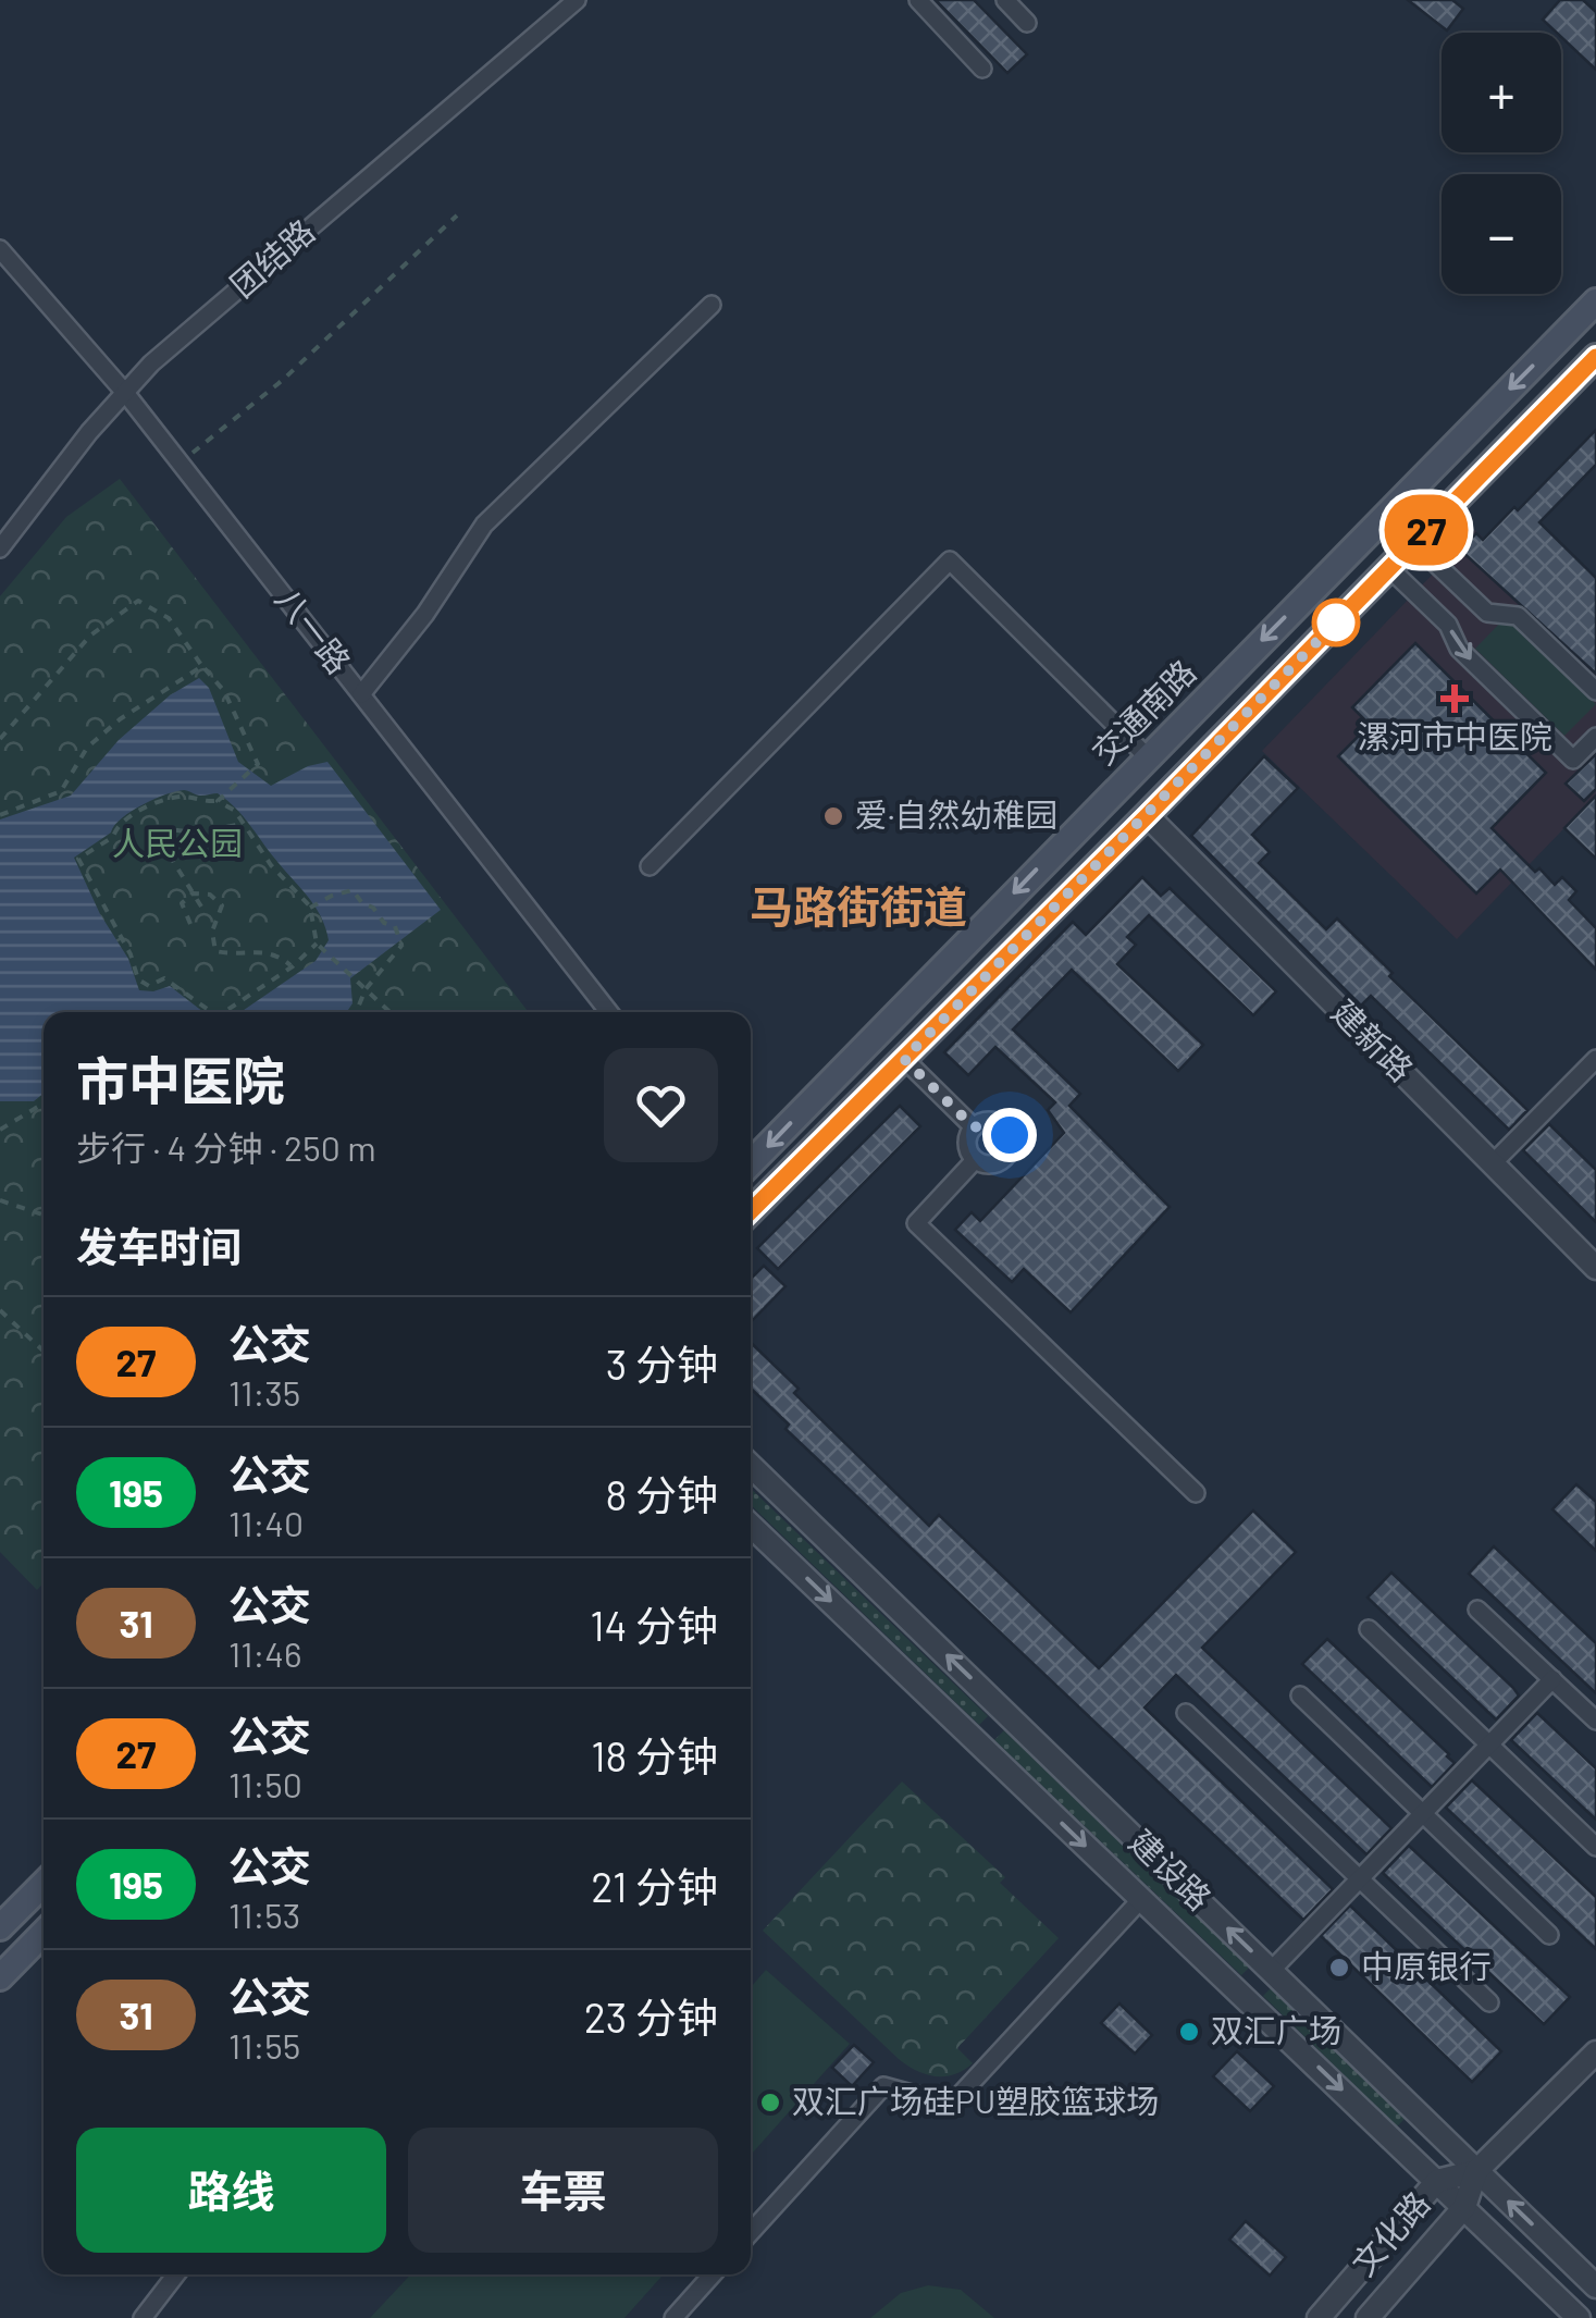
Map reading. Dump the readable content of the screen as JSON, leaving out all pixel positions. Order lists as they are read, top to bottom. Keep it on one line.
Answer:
{"streets":{"main road":["交通南路"],"street":["团结路","八一路","建新路","建设路","文化路"]},"crossings":[["团结路","八一路"],["建设路","文化路"]],"districts":["马路街街道"],"parks":["人民公园"],"places":{"health":["漯河市中医院"],"other":["爱·自然幼稚园","中原银行","双汇广场","双汇广场硅PU塑胶篮球场"]},"lines":["bus line 27"],"page":{"on_map":"27","map_buttons":["+","−"],"heading":[["市中医院","步行 · 4 分钟 · 250 m"],"发车时间"],"list":[{"mark":"27","name":"公交","note":"11:35","value":"3 分钟"},{"mark":"195","name":"公交","note":"11:40","value":"8 分钟"},{"mark":"31","name":"公交","note":"11:46","value":"14 分钟"},{"mark":"27","name":"公交","note":"11:50","value":"18 分钟"},{"mark":"195","name":"公交","note":"11:53","value":"21 分钟"},{"mark":"31","name":"公交","note":"11:55","value":"23 分钟"}],"buttons":["路线","车票"]}}
